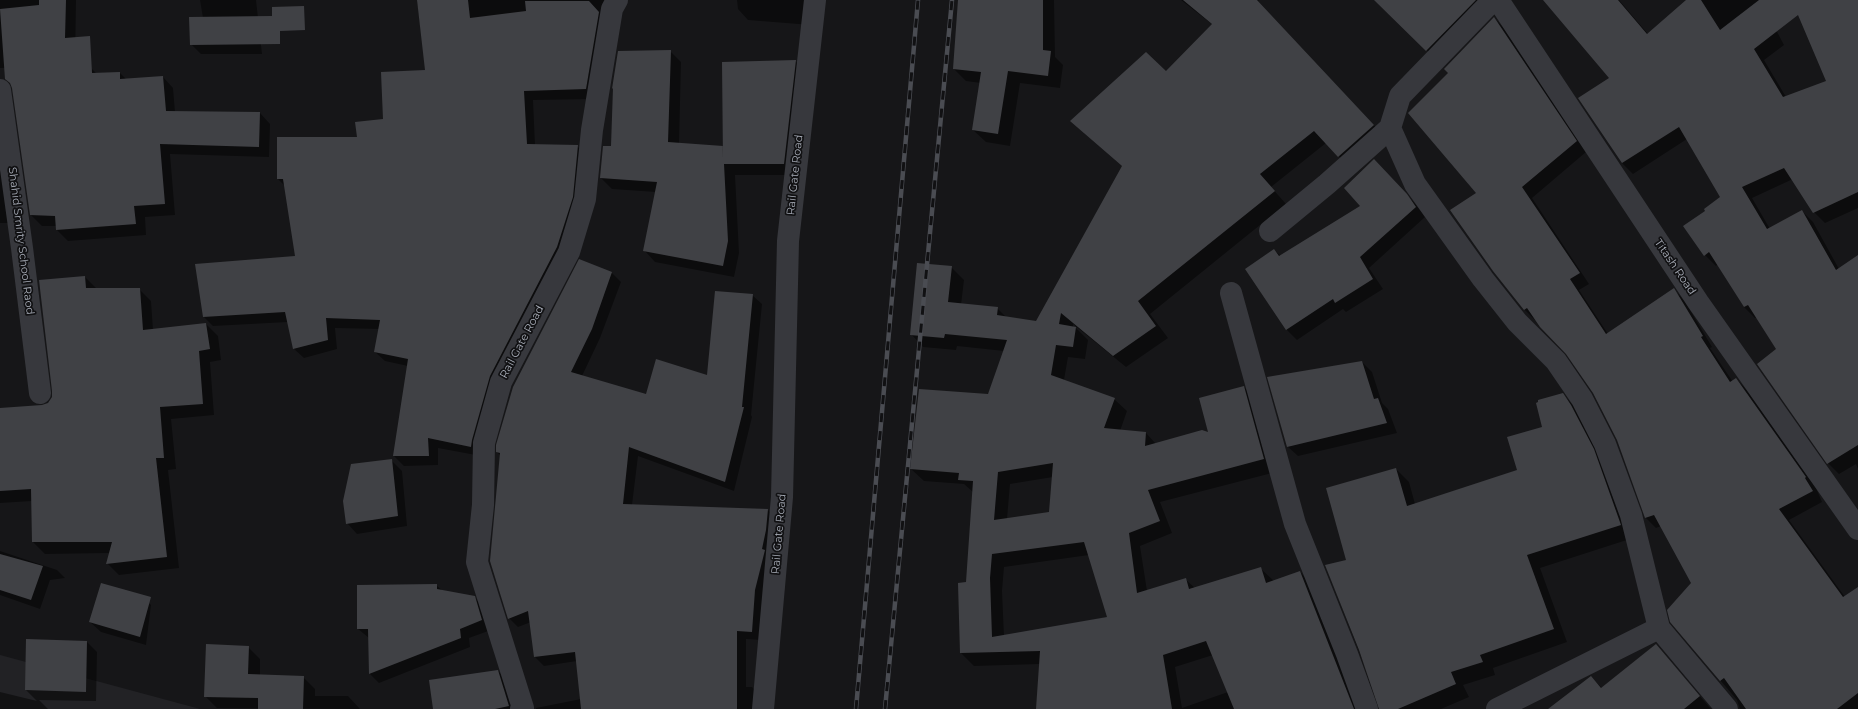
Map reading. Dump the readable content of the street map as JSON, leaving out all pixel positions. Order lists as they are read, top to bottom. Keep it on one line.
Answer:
{"streets":{"street":["Rail Gate Road","Shahid Smrity School Raod","Titash Road"]}}
